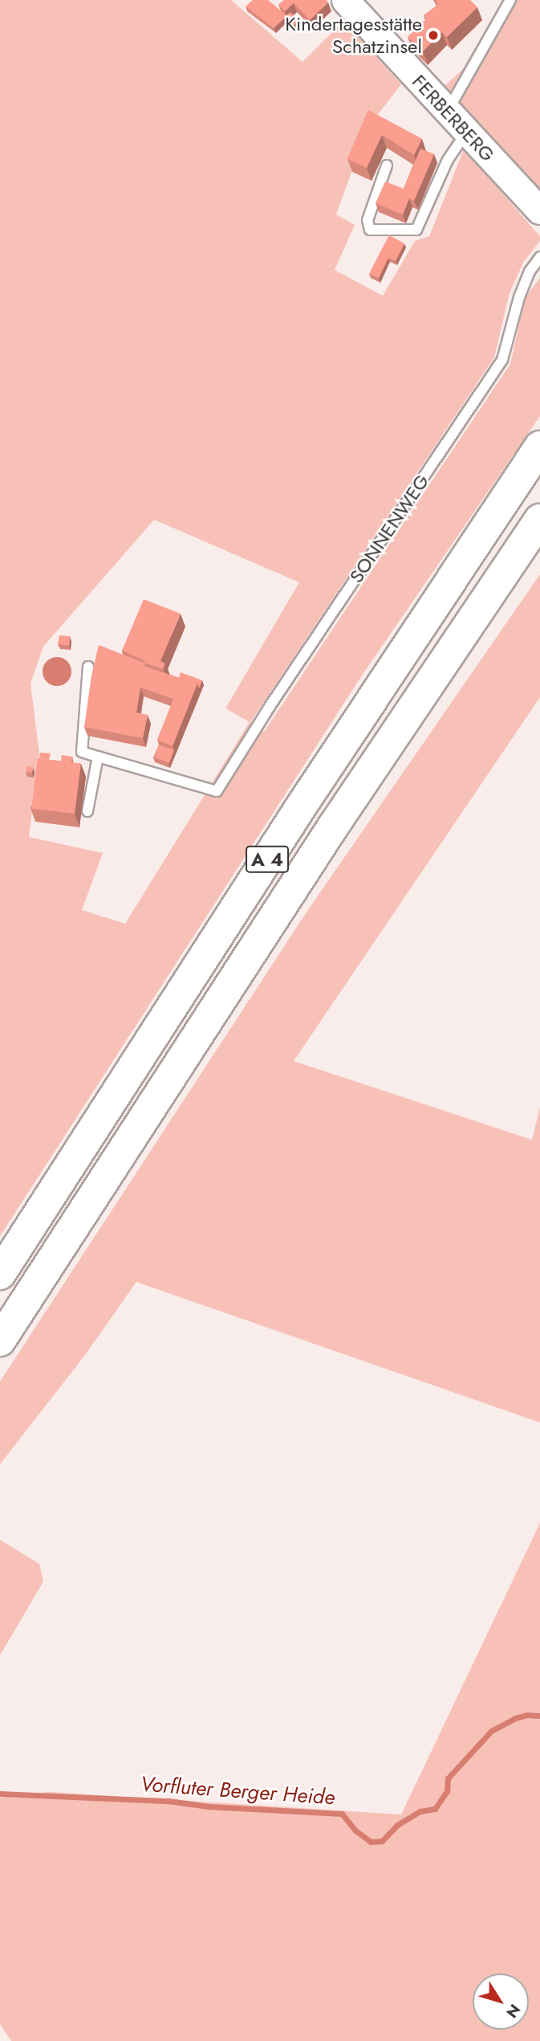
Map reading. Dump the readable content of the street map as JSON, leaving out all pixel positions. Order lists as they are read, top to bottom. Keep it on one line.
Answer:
{"streets":{"highway":["A 4"],"street":["FERBERBERG"],"lane":["SONNENWEG"]},"water":["Vorfluter Berger Heide"],"places":["Kindertagesstätte Schatzinsel"],"north":"bottom right"}
